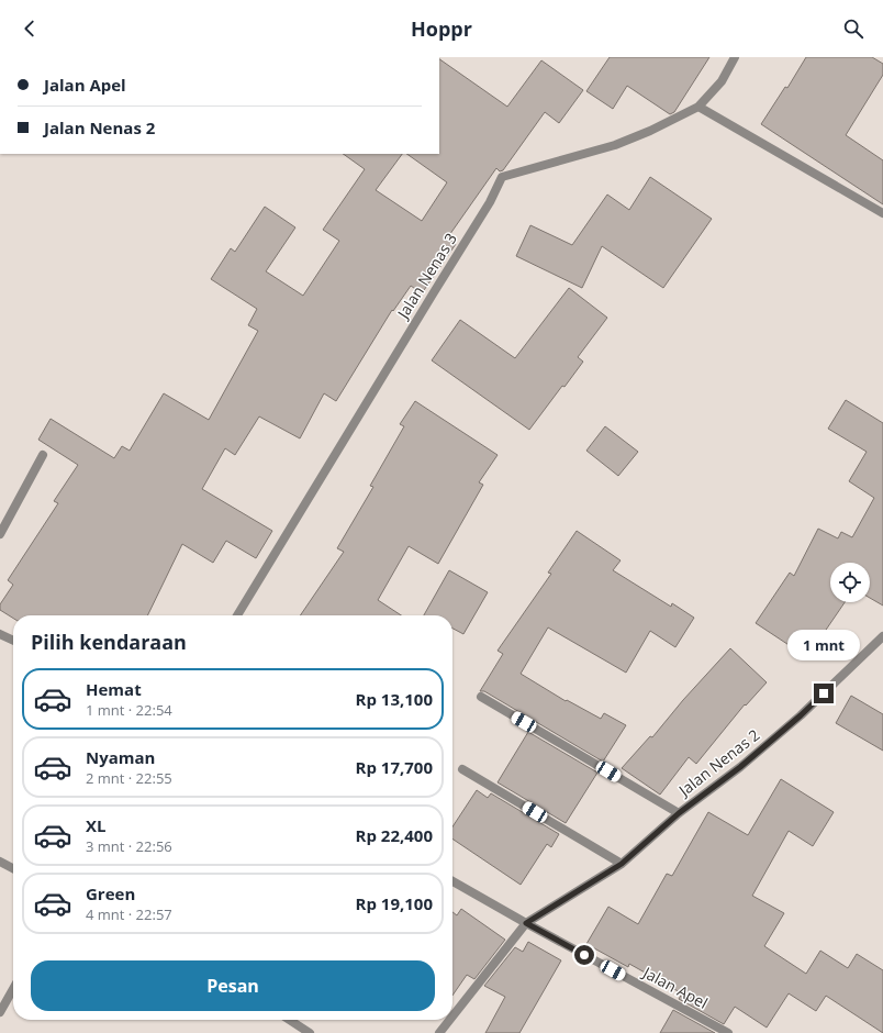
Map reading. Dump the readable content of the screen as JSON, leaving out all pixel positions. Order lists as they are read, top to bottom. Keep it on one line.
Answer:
{"streets":{"street":["Jalan Nenas 3","Jalan Nenas 2","Jalan Apel"]},"crossings":[["Jalan Nenas 2","Jalan Apel"]],"page":{"header":"Hoppr","banner":["Jalan Apel","Jalan Nenas 2"],"heading":"Pilih kendaraan","bubble":"1 mnt","list":[{"name":"Hemat","note":"1 mnt · 22:54","value":"Rp 13,100"},{"name":"Nyaman","note":"2 mnt · 22:55","value":"Rp 17,700"},{"name":"XL","note":"3 mnt · 22:56","value":"Rp 22,400"},{"name":"Green","note":"4 mnt · 22:57","value":"Rp 19,100"}],"buttons":"Pesan"}}
